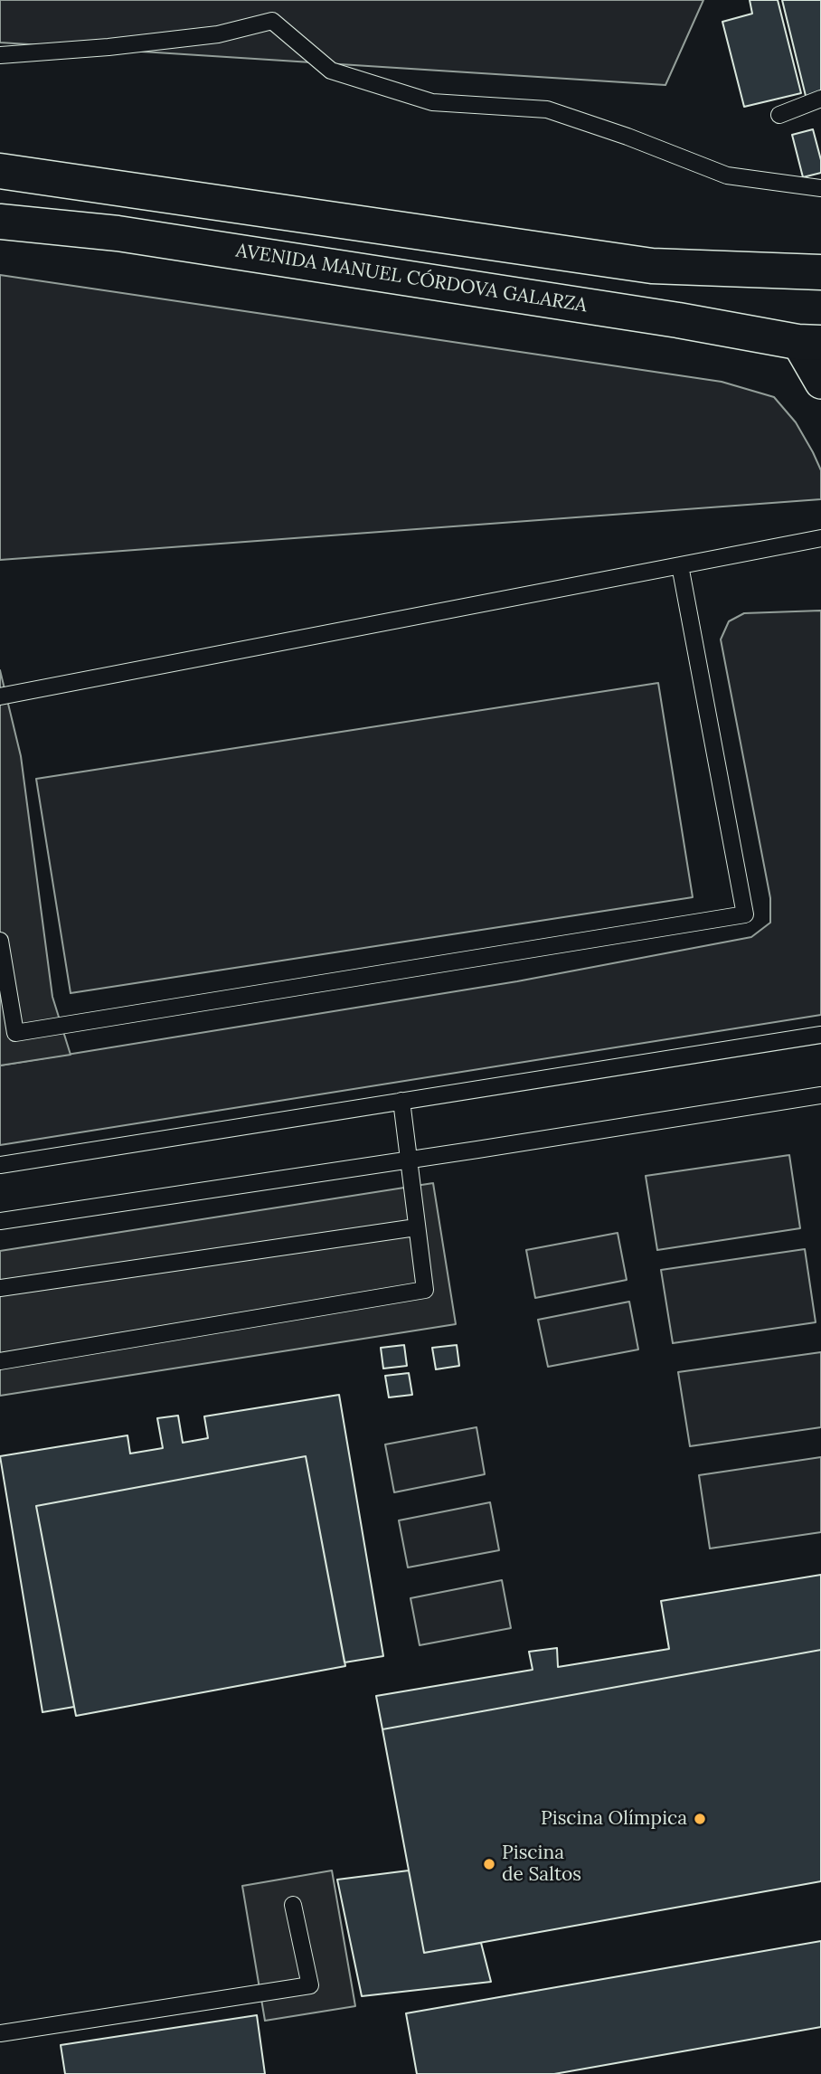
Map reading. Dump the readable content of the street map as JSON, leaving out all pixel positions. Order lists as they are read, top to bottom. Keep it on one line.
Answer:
{"streets":{"main road":["AVENIDA MANUEL CÓRDOVA GALARZA"]},"places":["Piscina Olímpica","Piscina de Saltos"]}
